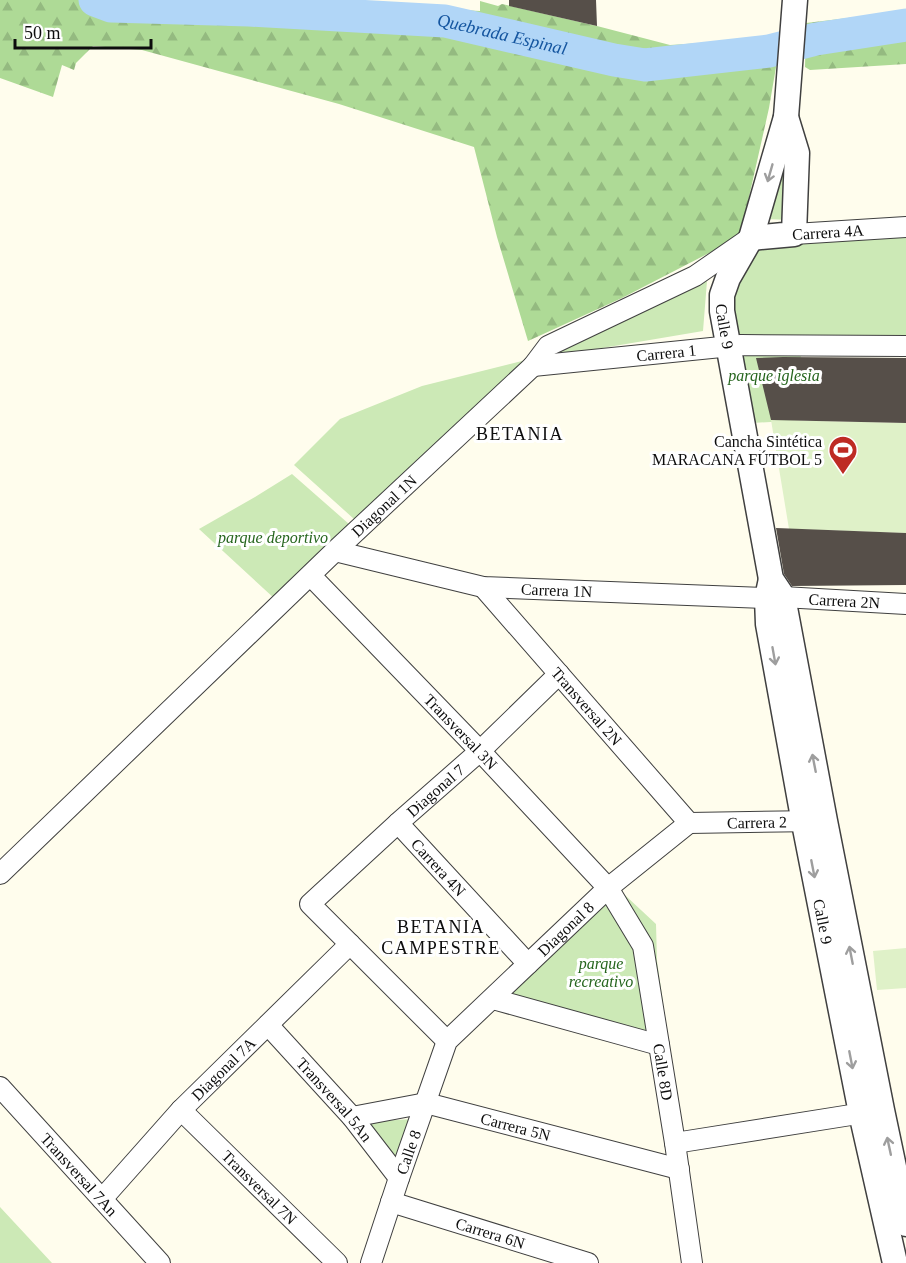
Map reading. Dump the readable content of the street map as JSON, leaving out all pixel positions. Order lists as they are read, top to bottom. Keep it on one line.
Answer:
{"streets":{"street":["Carrera 4A","Calle 9","Carrera 1","Diagonal 1N","Carrera 1N","Carrera 2N","Transversal 2N","Transversal 3N","Diagonal 7","Carrera 2","Carrera 4N","Diagonal 8","Diagonal 7A","Calle 8D","Transversal 5An","Carrera 5N","Calle 8","Transversal 7An","Transversal 7N","Carrera 6N"]},"crossings":[["Carrera 4A","Calle 9"],["Carrera 4A","Diagonal 1N"],["Calle 9","Carrera 1"],["Calle 9","Diagonal 1N"],["Calle 9","Carrera 1N"],["Calle 9","Carrera 2N"],["Calle 9","Carrera 2"],["Carrera 1","Diagonal 1N"],["Diagonal 1N","Carrera 1N"],["Diagonal 1N","Transversal 3N"],["Carrera 1N","Carrera 2N"],["Carrera 1N","Transversal 2N"],["Transversal 2N","Diagonal 7"],["Transversal 2N","Carrera 2"],["Transversal 2N","Diagonal 8"],["Transversal 3N","Diagonal 7"],["Transversal 3N","Diagonal 8"],["Transversal 3N","Calle 8D"],["Diagonal 7","Carrera 4N"],["Diagonal 7","Diagonal 7A"],["Carrera 2","Diagonal 8"],["Carrera 4N","Diagonal 8"],["Diagonal 8","Calle 8D"],["Diagonal 8","Calle 8"],["Diagonal 7A","Transversal 5An"],["Diagonal 7A","Transversal 7An"],["Diagonal 7A","Transversal 7N"],["Calle 8D","Carrera 5N"],["Transversal 5An","Carrera 5N"],["Transversal 5An","Calle 8"],["Carrera 5N","Calle 8"],["Calle 8","Carrera 6N"]],"districts":["BETANIA","BETANIA CAMPESTRE"],"water":["Quebrada Espinal"],"parks":["parque iglesia","parque deportivo","parque recreativo"],"places":{"sports":["Cancha Sintética MARACANA FÚTBOL 5"]},"scale_bar":"50 m"}
